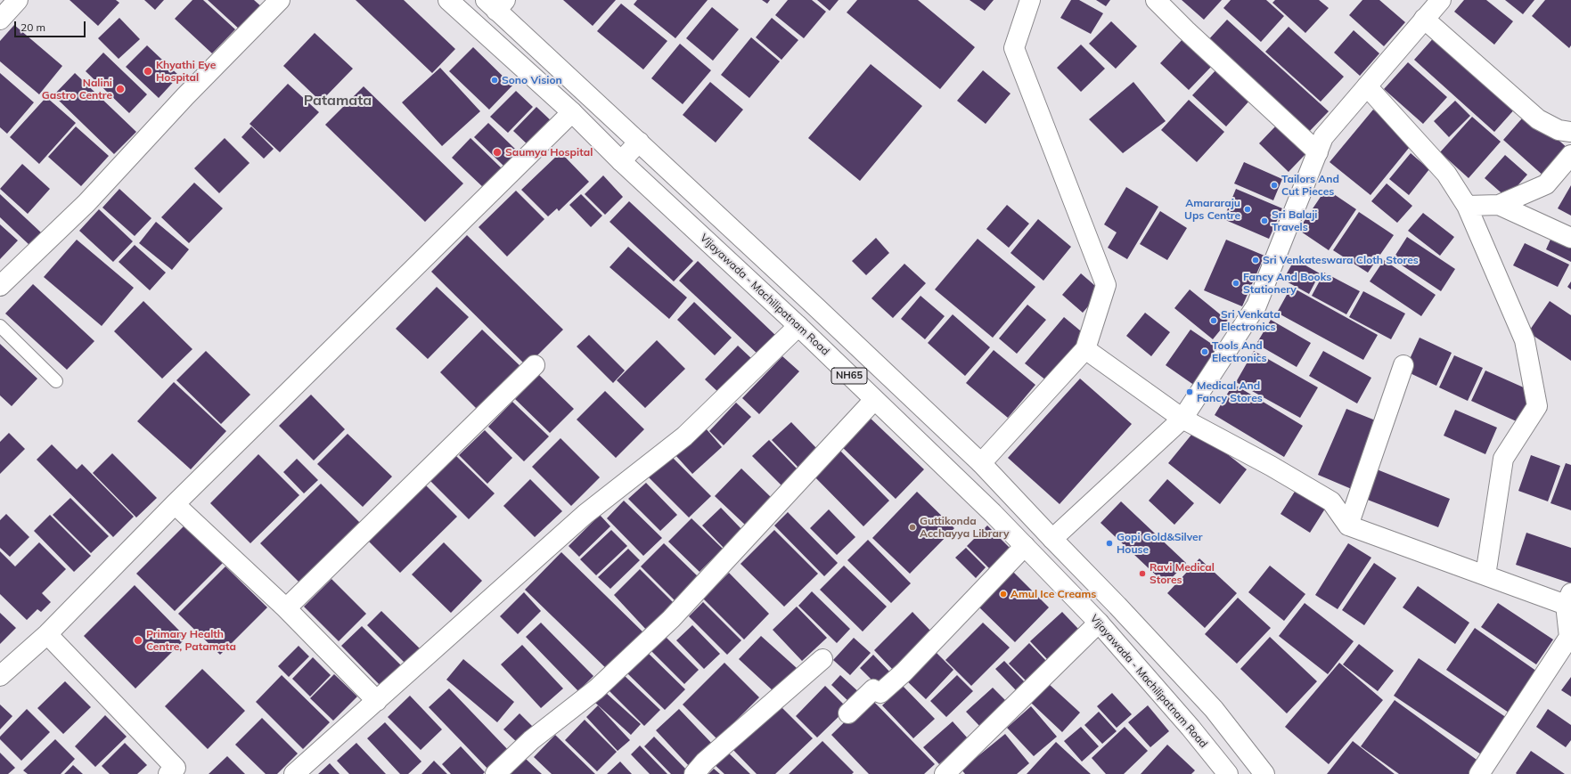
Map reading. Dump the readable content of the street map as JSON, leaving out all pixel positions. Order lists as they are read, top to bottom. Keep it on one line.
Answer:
{"streets":{"main road":["Vijayawada - Machilipatnam Road","NH65"]},"districts":["Patamata"],"places":["Khyathi Eye Hospital","Sono Vision","Nalini Gastro Centre","Saumya Hospital","Tailors And Cut Pieces","Amararaju Ups Centre","Sri Balaji Travels","Sri Venkateswara Cloth Stores","Fancy And Books Stationery","Sri Venkata Electronics","Tools And Electronics","Medical And Fancy Stores","Guttikonda Acchayya Library","Gopi Gold&Silver House","Ravi Medical Stores","Amul Ice Creams","Primary Health Centre, Patamata"],"scale_bar":"20 m"}
